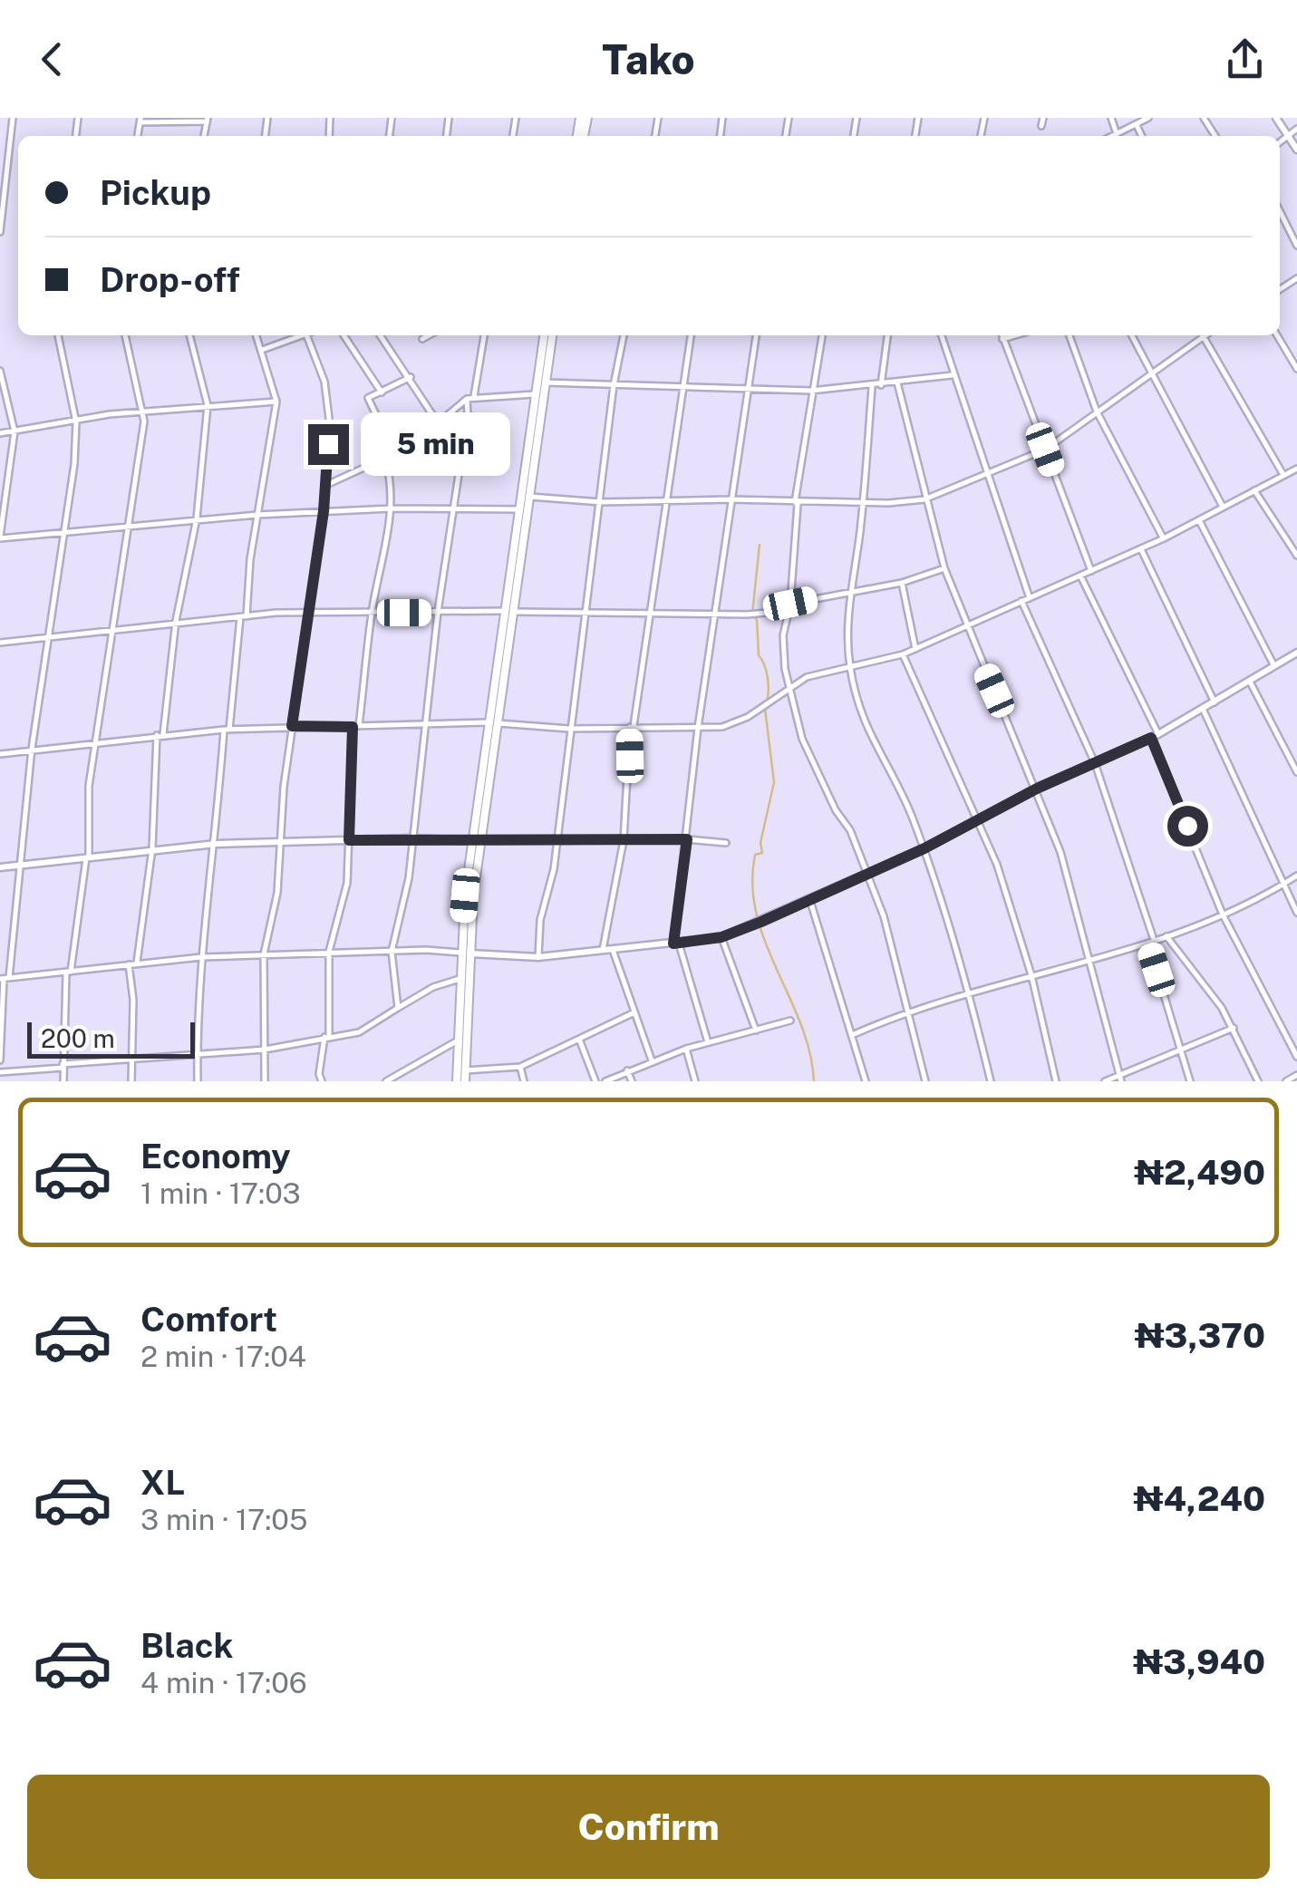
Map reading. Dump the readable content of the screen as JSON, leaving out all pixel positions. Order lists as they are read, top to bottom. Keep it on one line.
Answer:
{"scale_bar":"200 m","page":{"header":"Tako","banner":["Pickup","Drop-off"],"bubble":"5 min","scale":"200 m","list":[{"name":"Economy","note":"1 min · 17:03","value":"₦2,490"},{"name":"Comfort","note":"2 min · 17:04","value":"₦3,370"},{"name":"XL","note":"3 min · 17:05","value":"₦4,240"},{"name":"Black","note":"4 min · 17:06","value":"₦3,940"}],"buttons":"Confirm"}}
